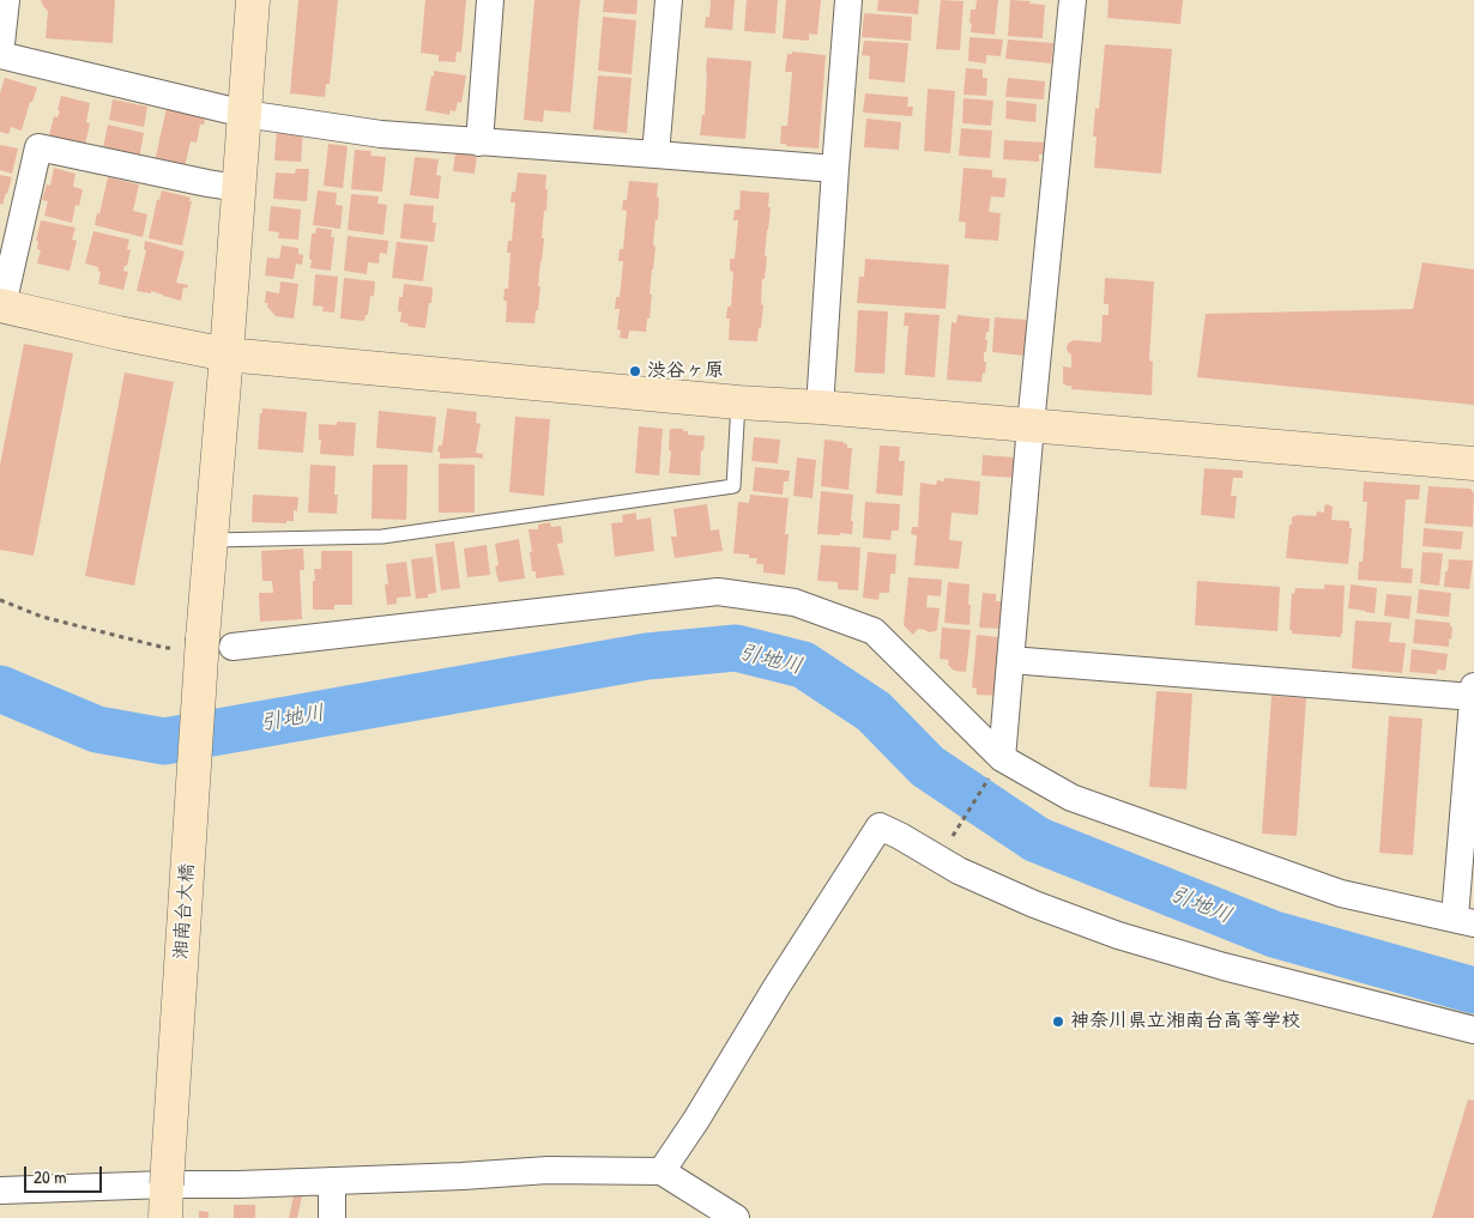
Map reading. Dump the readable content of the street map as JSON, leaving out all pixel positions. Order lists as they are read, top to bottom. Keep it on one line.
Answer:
{"streets":{"street":["湘南台大橋"]},"water":["引地川"],"places":["渋谷ヶ原","神奈川県立湘南台高等学校"],"scale_bar":"20 m"}
